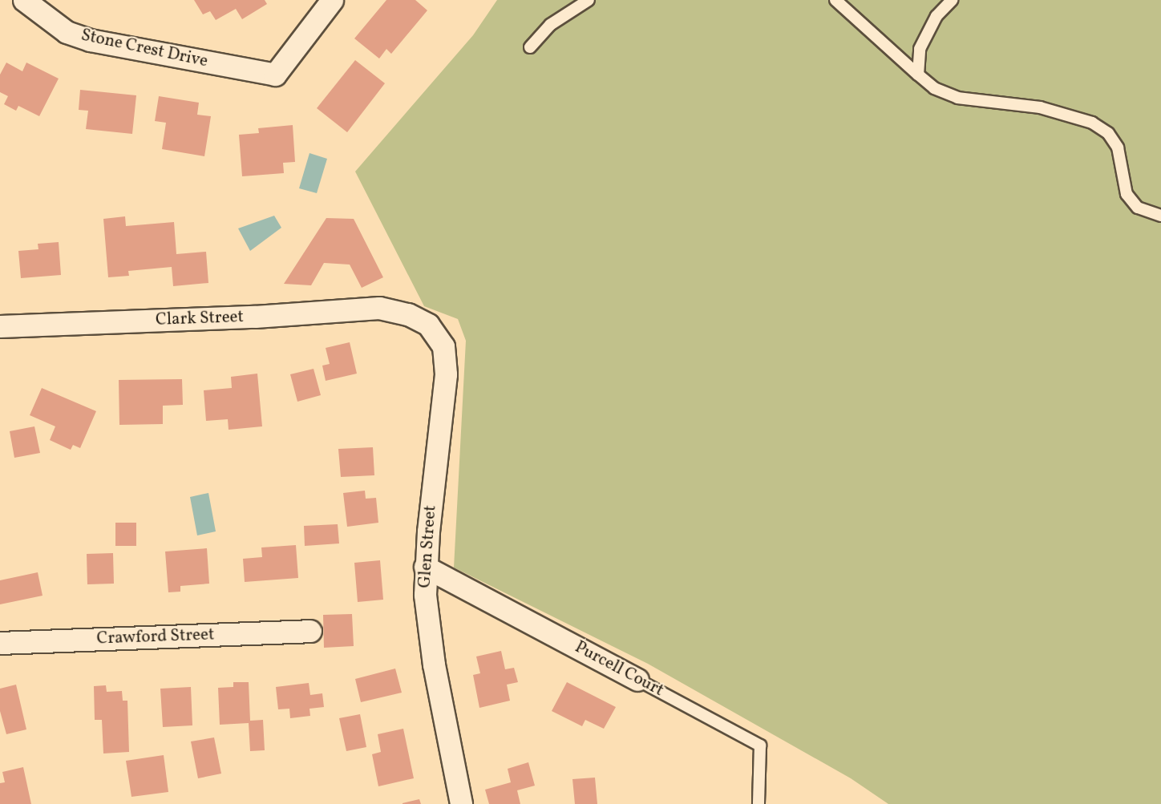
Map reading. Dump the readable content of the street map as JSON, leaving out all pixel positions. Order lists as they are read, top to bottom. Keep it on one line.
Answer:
{"streets":{"street":["Stone Crest Drive","Clark Street","Glen Street","Crawford Street","Purcell Court"]},"crossings":[["Clark Street","Glen Street"],["Glen Street","Purcell Court"]]}
